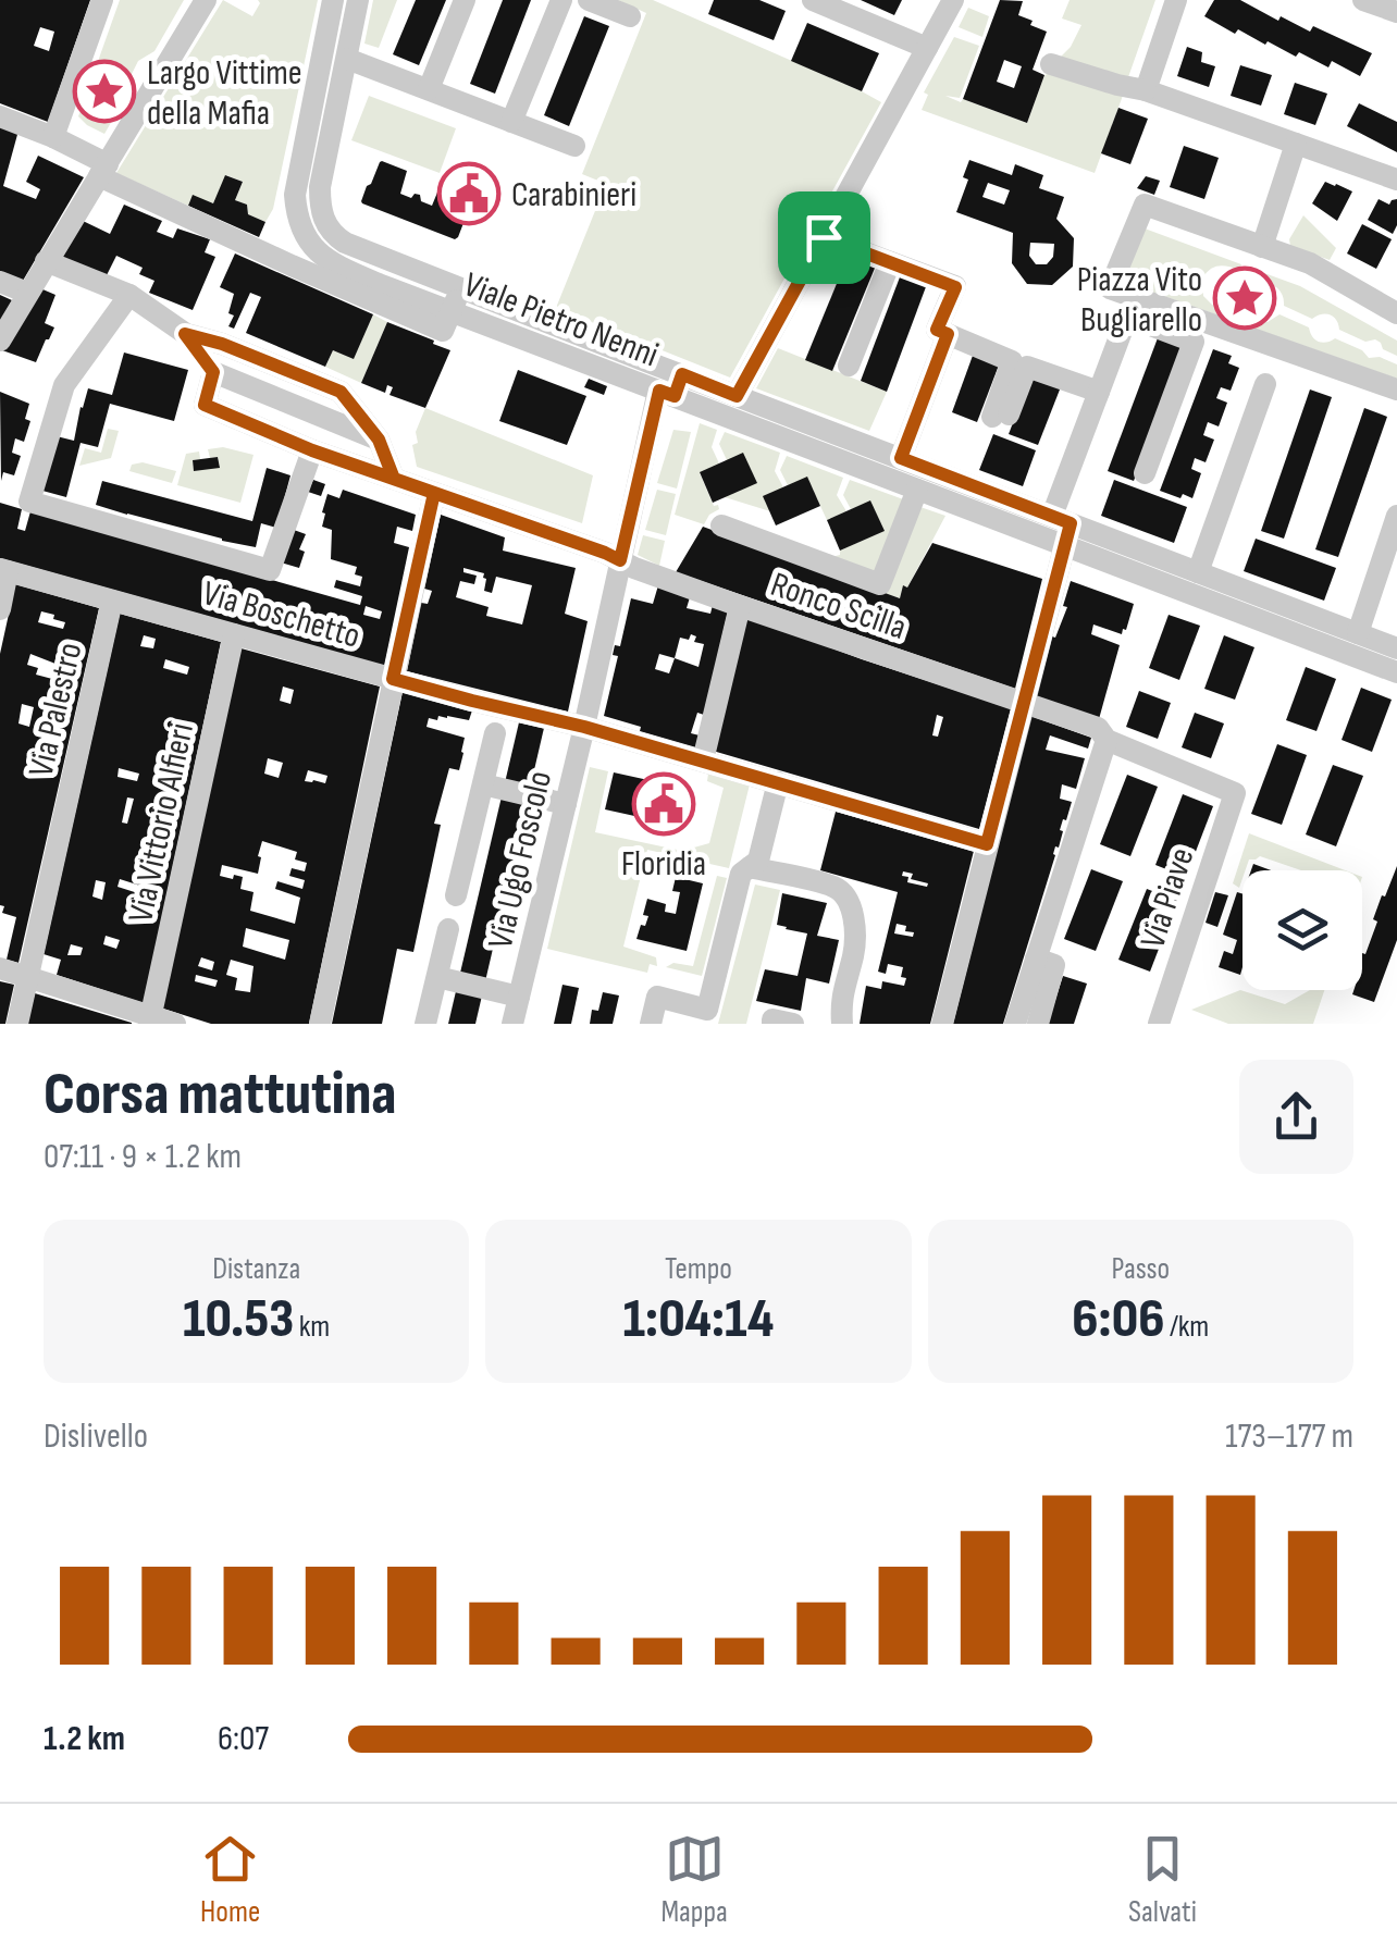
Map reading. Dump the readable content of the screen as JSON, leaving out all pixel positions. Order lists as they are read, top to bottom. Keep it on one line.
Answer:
{"streets":{"street":["Viale Pietro Nenni","Ronco Scilla","Via Boschetto","Via Palestro","Via Vittorio Alfieri","Via Ugo Foscolo","Via Piave"]},"crossings":[["Viale Pietro Nenni","Via Ugo Foscolo"],["Ronco Scilla","Via Ugo Foscolo"],["Ronco Scilla","Via Piave"],["Via Boschetto","Via Palestro"],["Via Boschetto","Via Vittorio Alfieri"],["Via Boschetto","Via Ugo Foscolo"]],"places":{"place":["Largo Vittime della Mafia","Piazza Vito Bugliarello"],"public building":["Carabinieri","Floridia"]},"page":{"heading":["Corsa mattutina","07:11 · 9 × 1.2 km"],"stats":[["Distanza","10.53 km"],["Tempo","1:04:14"],["Passo","6:06 /km"]],"chart":["Dislivello","173–177 m"],"list":[{"name":"1.2 km","note":"6:07"}],"tabs":["Home","Mappa","Salvati"]}}
